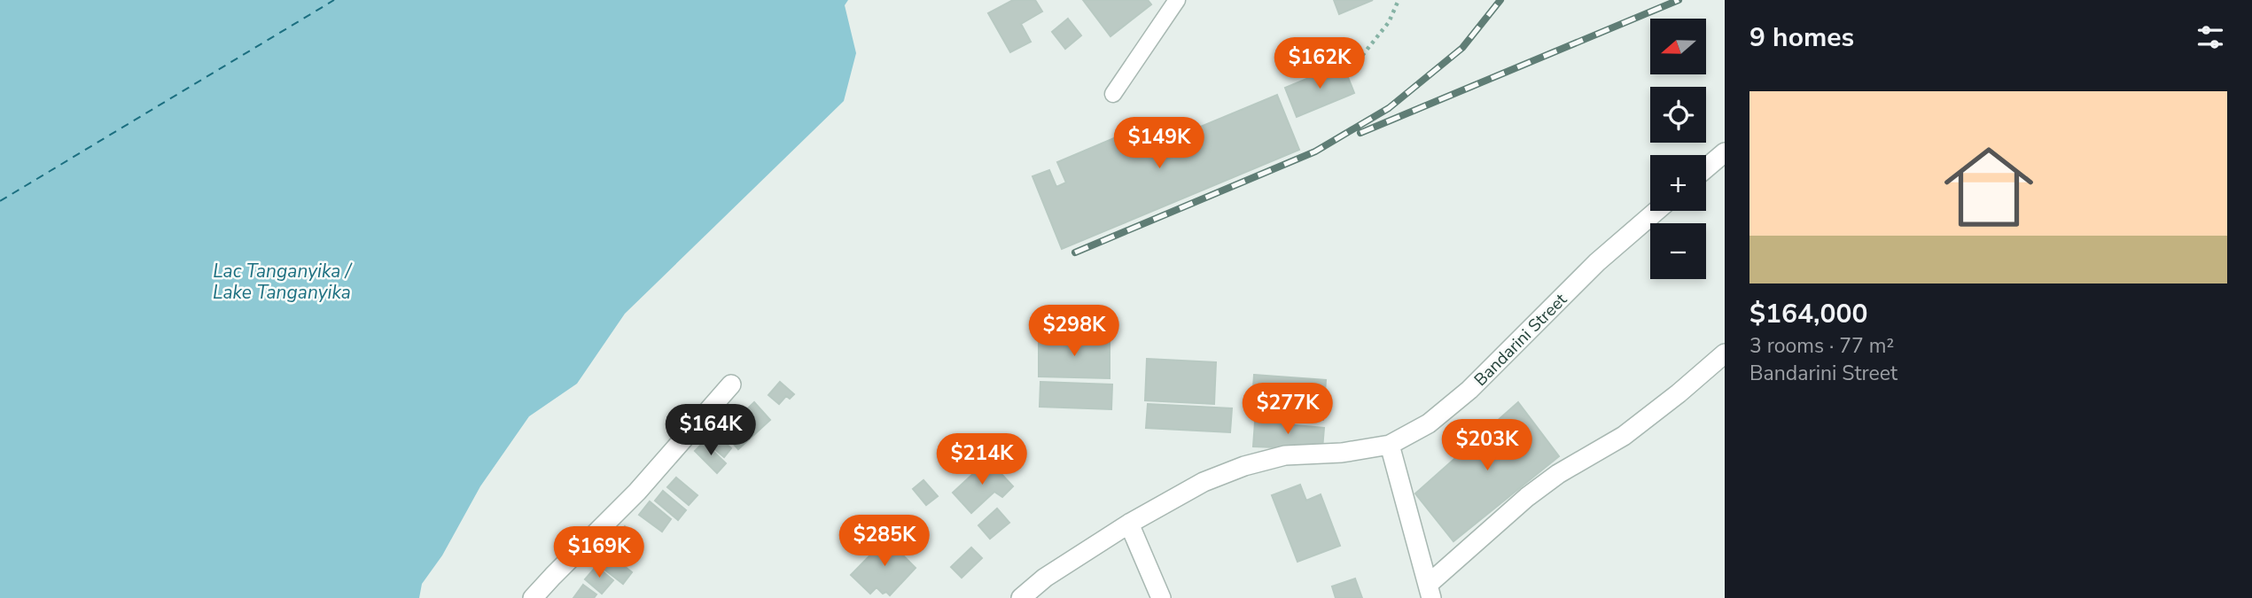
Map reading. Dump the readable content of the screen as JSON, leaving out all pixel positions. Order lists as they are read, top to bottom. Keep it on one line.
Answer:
{"streets":{"street":["Bandarini Street"]},"water":["Lac Tanganyika / Lake Tanganyika"],"north":"left","page":{"heading":"9 homes","map_buttons":["+","−"],"price":["$162K","$149K","$298K","$277K","$164K","$203K","$214K","$285K","$169K"],"list":[{"name":"$164,000","note":"3 rooms · 77 m² · Bandarini Street"}]}}
